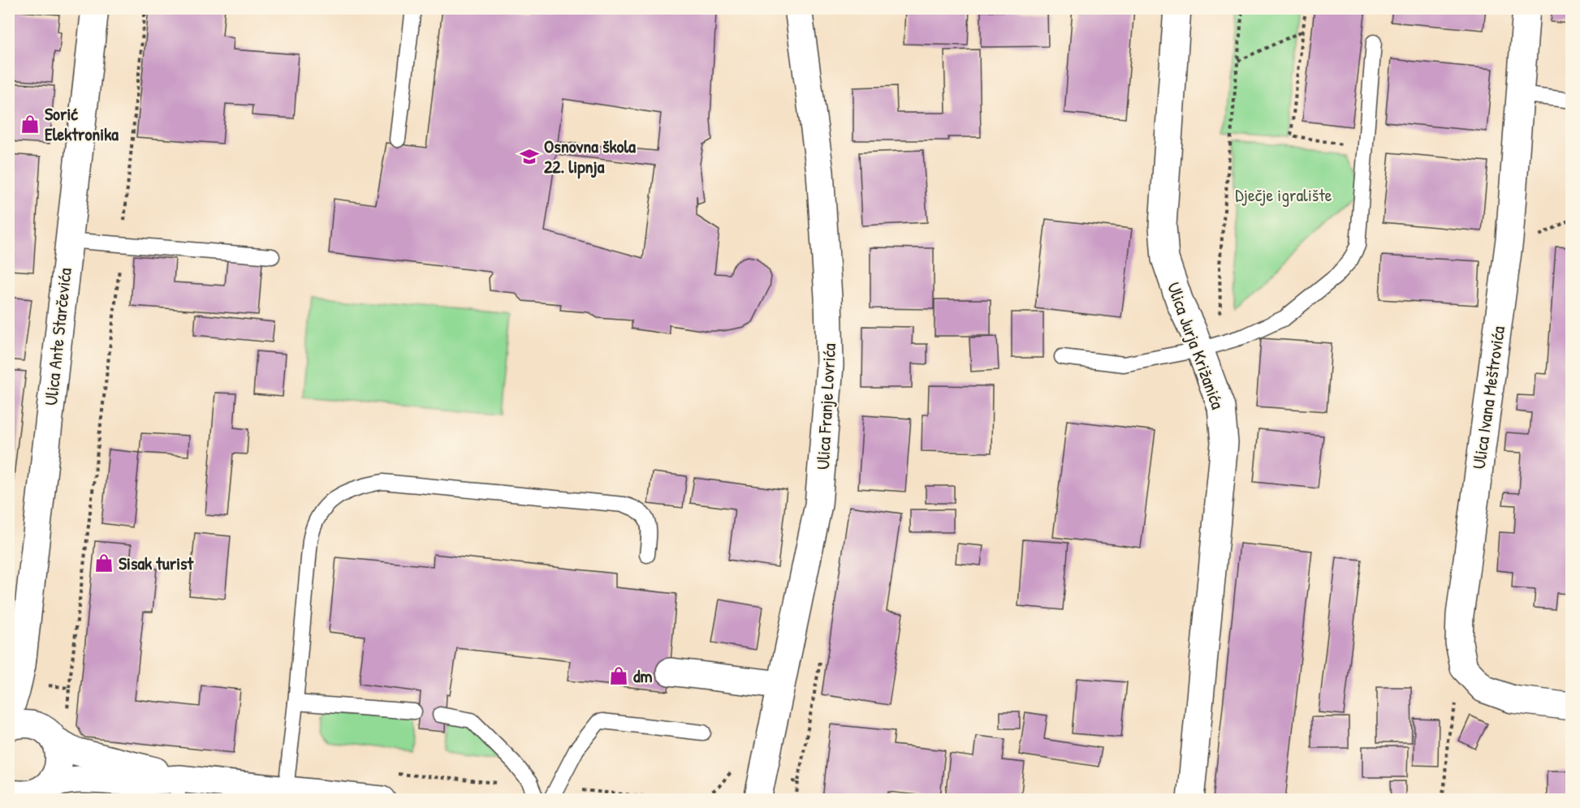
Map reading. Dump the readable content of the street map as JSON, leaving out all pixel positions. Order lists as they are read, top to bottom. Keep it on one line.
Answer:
{"streets":{"street":["Ulica Ante Starčevića","Ulica Jurja Križanića","Ulica Ivana Meštrovića","Ulica Franje Lovrića"]},"parks":["Dječje igralište"],"places":{"shop":["Sorić Elektronika","Sisak turist","dm"],"school or university":["Osnovna škola 22. lipnja"]}}
